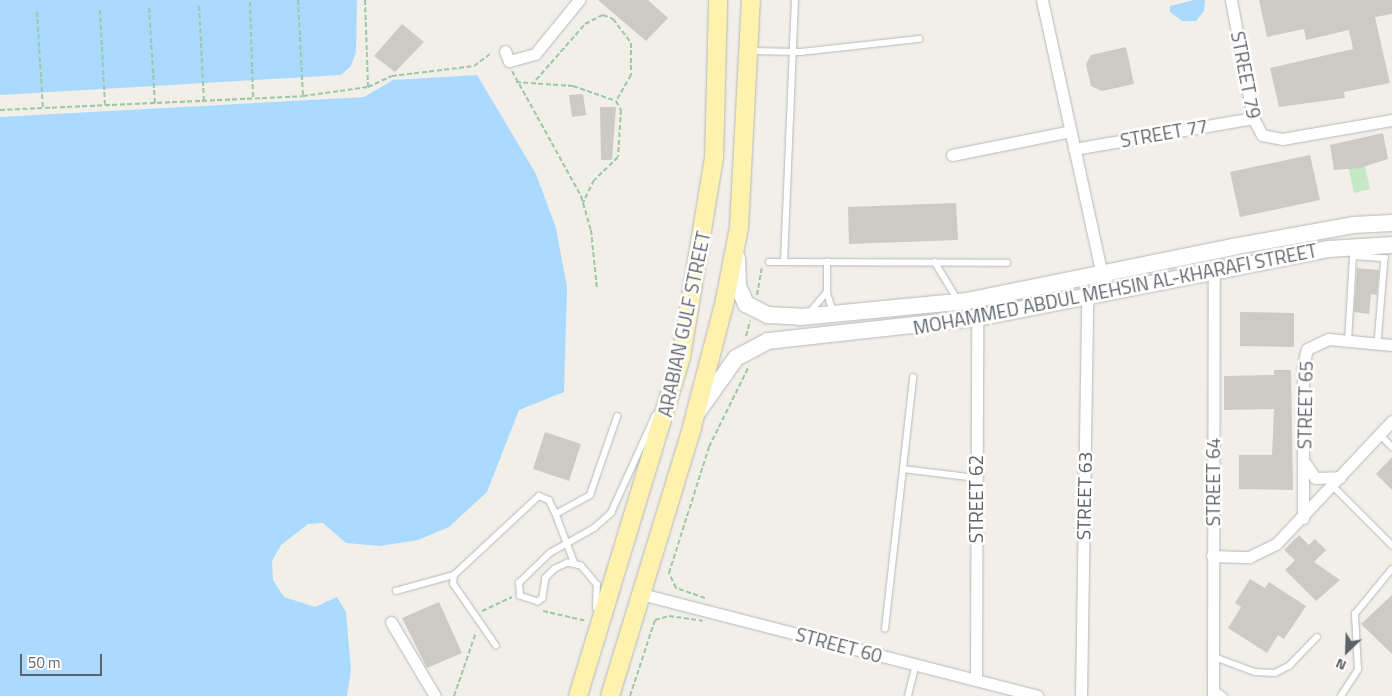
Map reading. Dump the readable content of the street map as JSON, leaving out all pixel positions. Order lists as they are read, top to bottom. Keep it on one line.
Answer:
{"streets":{"main road":["MOHAMMED ABDUL MEHSIN AL-KHARAFI STREET","ARABIAN GULF STREET"],"street":["STREET 79","STREET 77","STREET 65","STREET 64","STREET 63","STREET 62","STREET 60"]},"crossings":[["STREET 79","STREET 77"],["MOHAMMED ABDUL MEHSIN AL-KHARAFI STREET","ARABIAN GULF STREET"],["MOHAMMED ABDUL MEHSIN AL-KHARAFI STREET","STREET 64"],["MOHAMMED ABDUL MEHSIN AL-KHARAFI STREET","STREET 63"],["MOHAMMED ABDUL MEHSIN AL-KHARAFI STREET","STREET 62"],["ARABIAN GULF STREET","STREET 60"],["STREET 62","STREET 60"]],"scale_bar":"50 m","north":"bottom left"}
